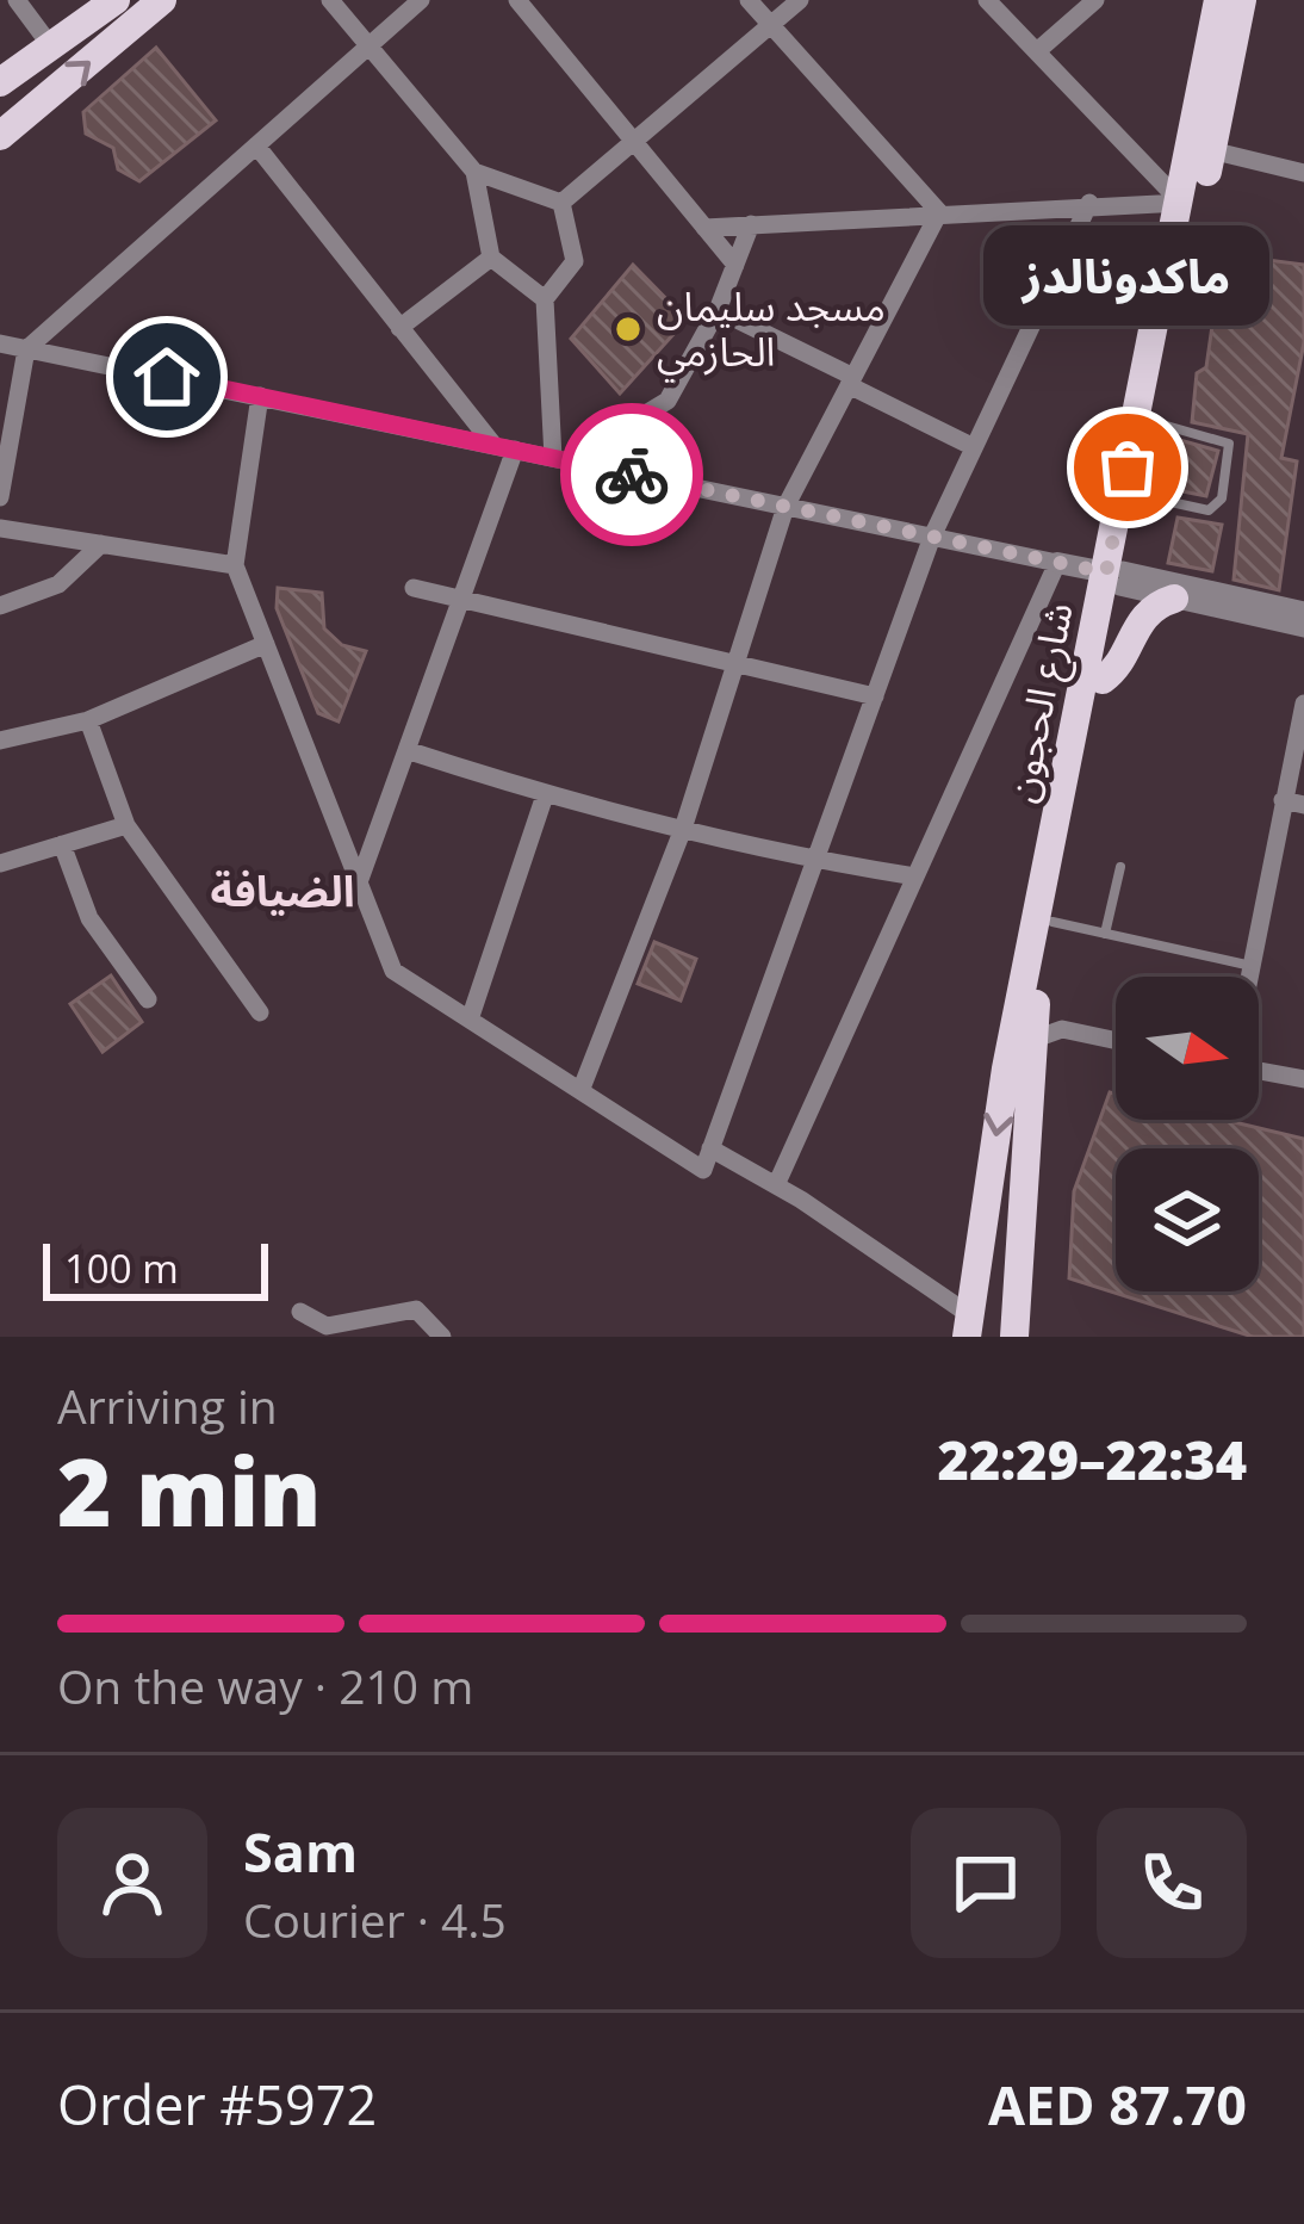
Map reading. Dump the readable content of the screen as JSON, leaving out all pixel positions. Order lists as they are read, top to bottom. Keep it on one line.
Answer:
{"streets":{"main road":["شارع الحجون"]},"districts":["الضيافة"],"places":["مسجد سليمان الحازمي","ماكدونالدز"],"scale_bar":"100 m","north":"right","page":{"bubble":"ماكدونالدز","scale":"100 m","heading":["2 min","Arriving in","22:29–22:34"],"panel":["Sam","Courier · 4.5","Order #5972","AED 87.70"],"bar":"On the way · 210 m"}}
